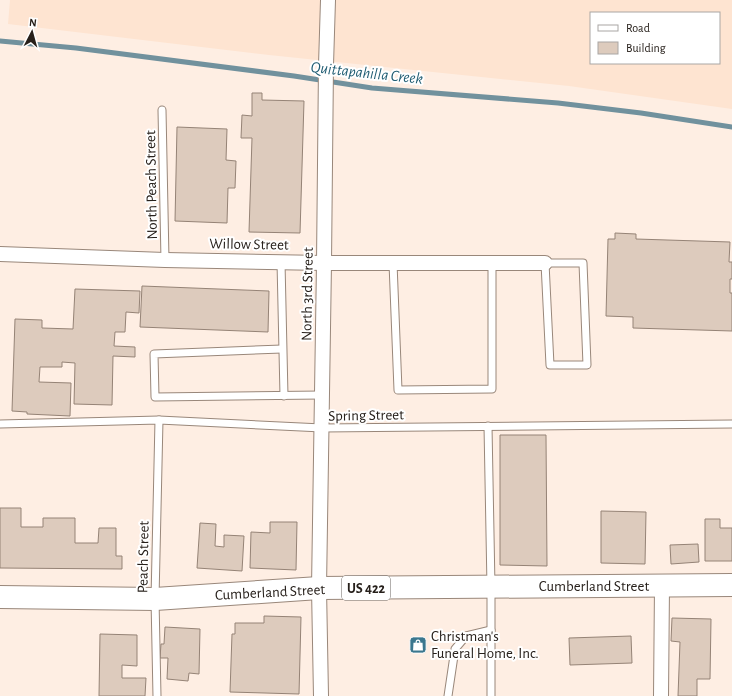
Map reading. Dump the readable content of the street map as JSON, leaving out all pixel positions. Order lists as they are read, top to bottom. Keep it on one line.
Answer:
{"streets":{"highway":["Cumberland Street","US 422"],"street":["Willow Street","North 3rd Street"],"lane":["North Peach Street","Spring Street","Peach Street"]},"crossings":[["North Peach Street","Willow Street"],["Willow Street","North 3rd Street"],["North 3rd Street","Spring Street"],["North 3rd Street","Cumberland Street"],["Spring Street","Peach Street"],["Peach Street","Cumberland Street"]],"water":["Quittapahilla Creek"],"places":{"shop":["Christman's Funeral Home, Inc."]},"legend":["Road","Building"],"north":"top"}
